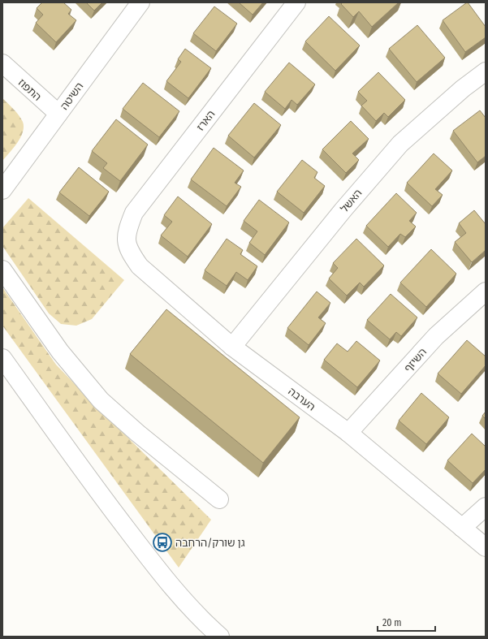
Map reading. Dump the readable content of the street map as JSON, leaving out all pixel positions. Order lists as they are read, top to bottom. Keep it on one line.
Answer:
{"streets":{"street":["התפוז","השיטה","הארז","האשל","השיזף","הערבה"]},"crossings":[["התפוז","השיטה"],["הארז","הערבה"],["האשל","הערבה"],["השיזף","הערבה"]],"places":{"bus stop":["גן שורק/הרחבה"]},"scale_bar":"20 m"}
